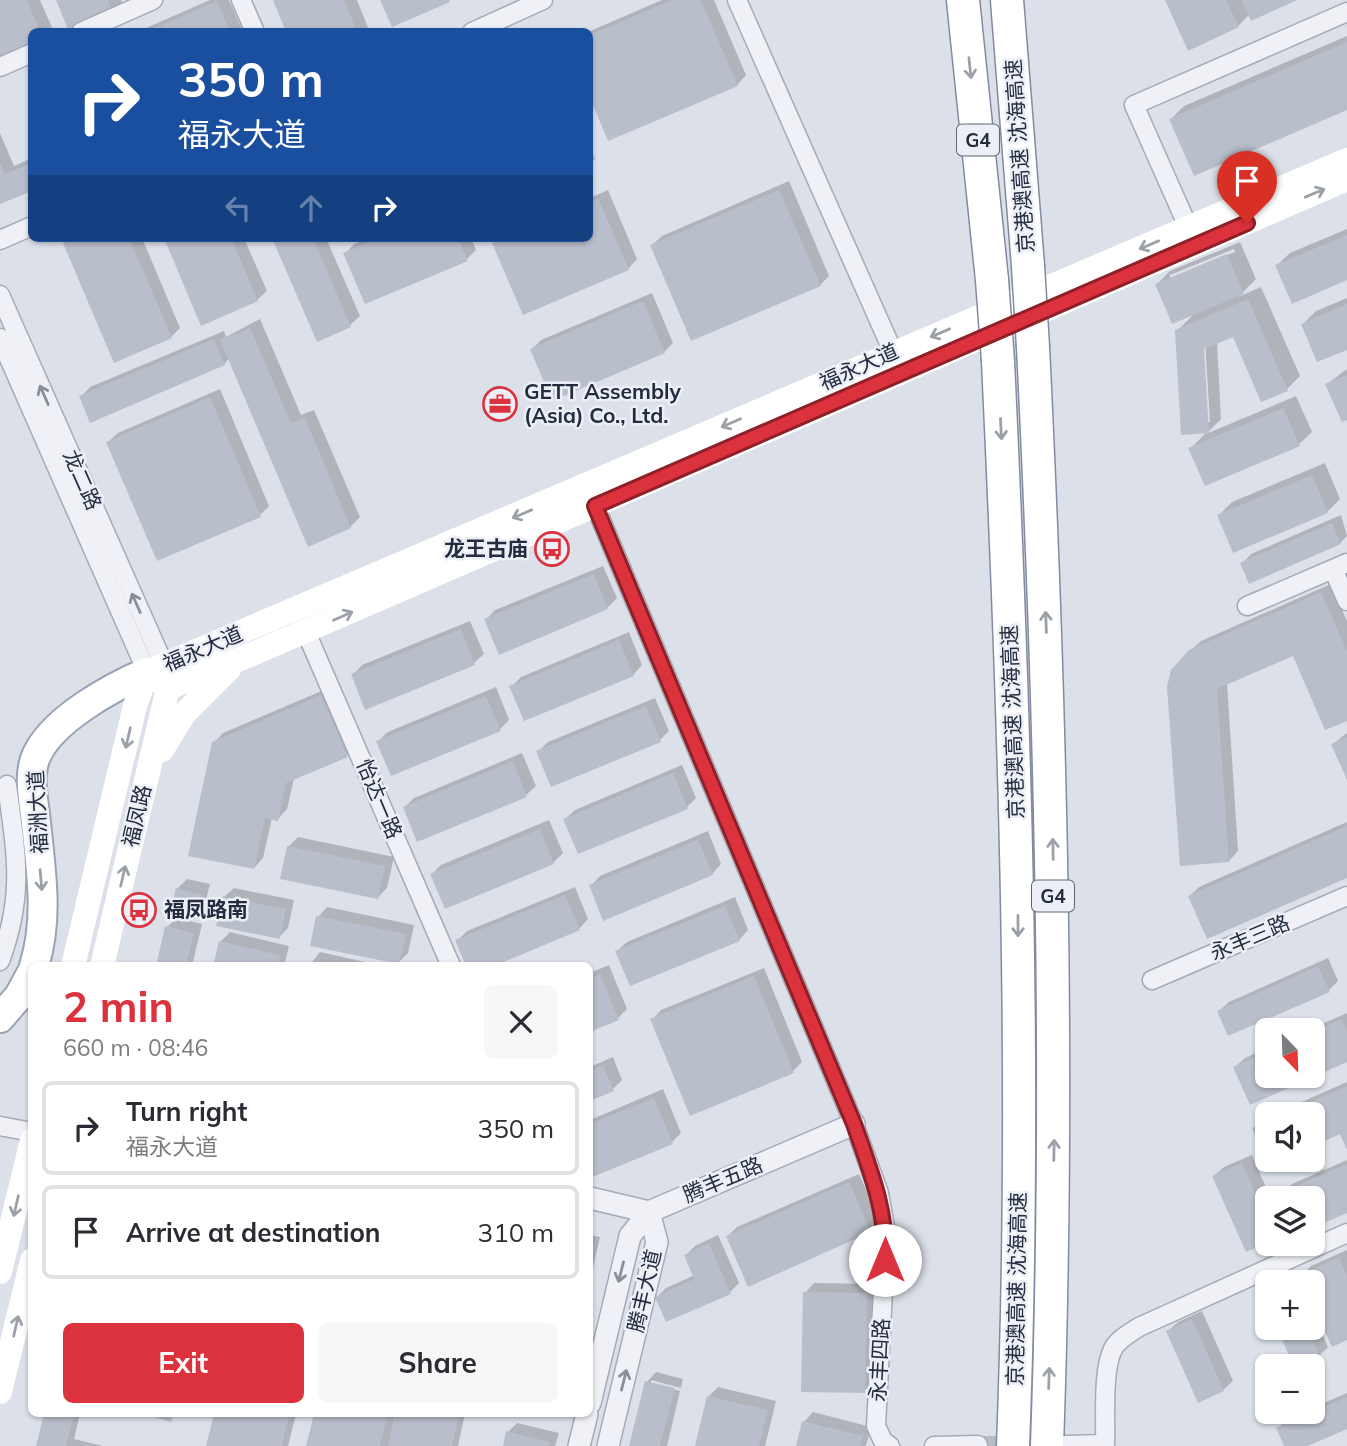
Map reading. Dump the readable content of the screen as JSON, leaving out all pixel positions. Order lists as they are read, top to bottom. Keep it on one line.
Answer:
{"streets":{"highway":["G4","京港澳高速 沈海高速"],"main road":["福永大道","福洲大道","福凤路"],"street":["龙二路","怡达一路","永丰三路","腾丰五路","腾丰大道","永丰四路"]},"crossings":[["福永大道","龙二路"],["福永大道","怡达一路"],["福永大道","福洲大道"],["福永大道","福凤路"],["福永大道","永丰四路"],["龙二路","福洲大道"],["龙二路","福凤路"],["福洲大道","福凤路"],["腾丰五路","腾丰大道"],["腾丰五路","永丰四路"]],"one_way":["福洲大道"],"places":{"office":["GETT Assembly (Asia) Co., Ltd."],"bus stop":["龙王古庙","福凤路南"]},"north":"bottom right","page":{"turn":["350 m","福永大道"],"heading":["2 min","660 m · 08:46"],"map_buttons":["+","−"],"list":[{"name":"Turn right","note":"福永大道","value":"350 m"},{"name":"Arrive at destination","value":"310 m"}],"buttons":["Exit","Share"]}}
